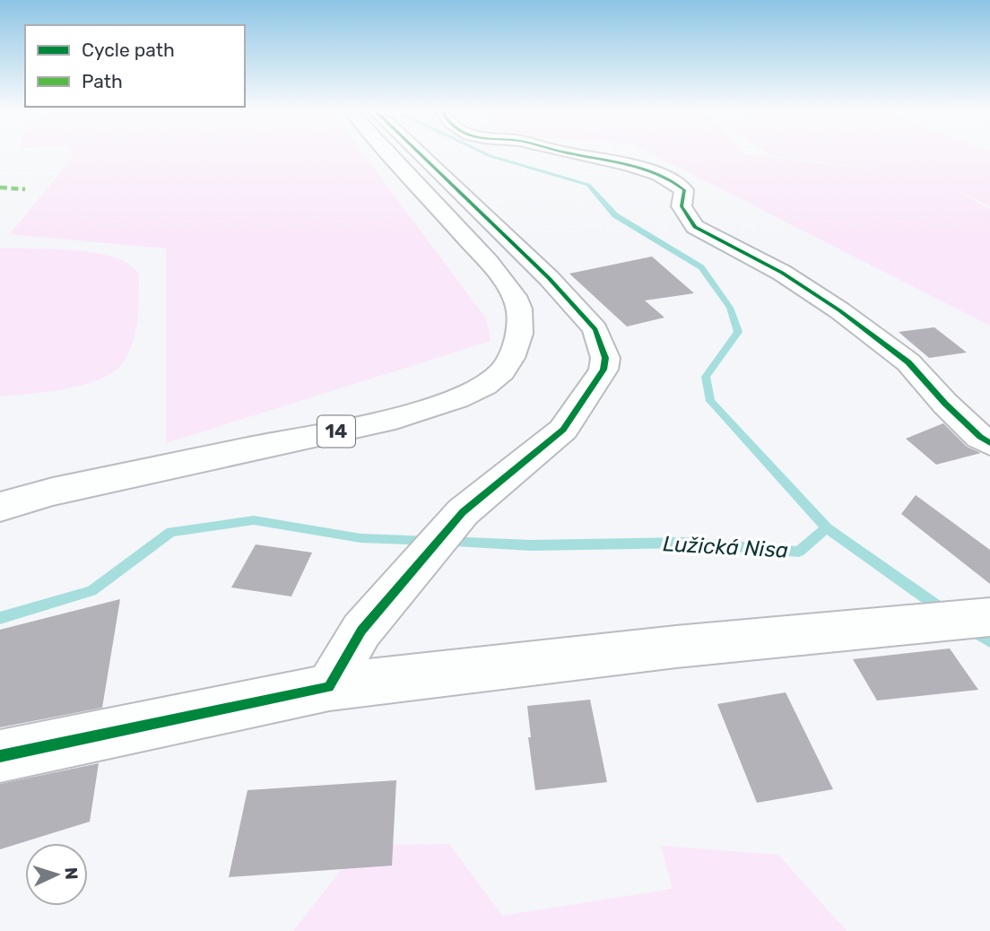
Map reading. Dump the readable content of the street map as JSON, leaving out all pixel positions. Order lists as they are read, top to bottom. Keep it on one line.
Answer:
{"streets":{"street":["14"]},"water":["Lužická Nisa"],"legend":["Cycle path","Path"],"north":"right"}
